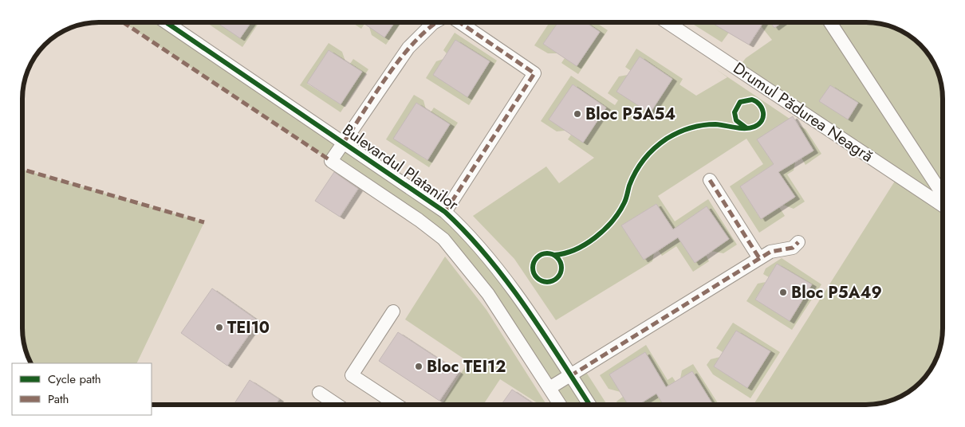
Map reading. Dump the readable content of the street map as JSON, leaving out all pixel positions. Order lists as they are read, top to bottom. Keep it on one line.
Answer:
{"streets":{"street":["Drumul Pădurea Neagră","Bulevardul Platanilor"]},"places":["Bloc P5A54","Bloc P5A49","TEI10","Bloc TEI12"],"legend":["Cycle path","Path"]}
